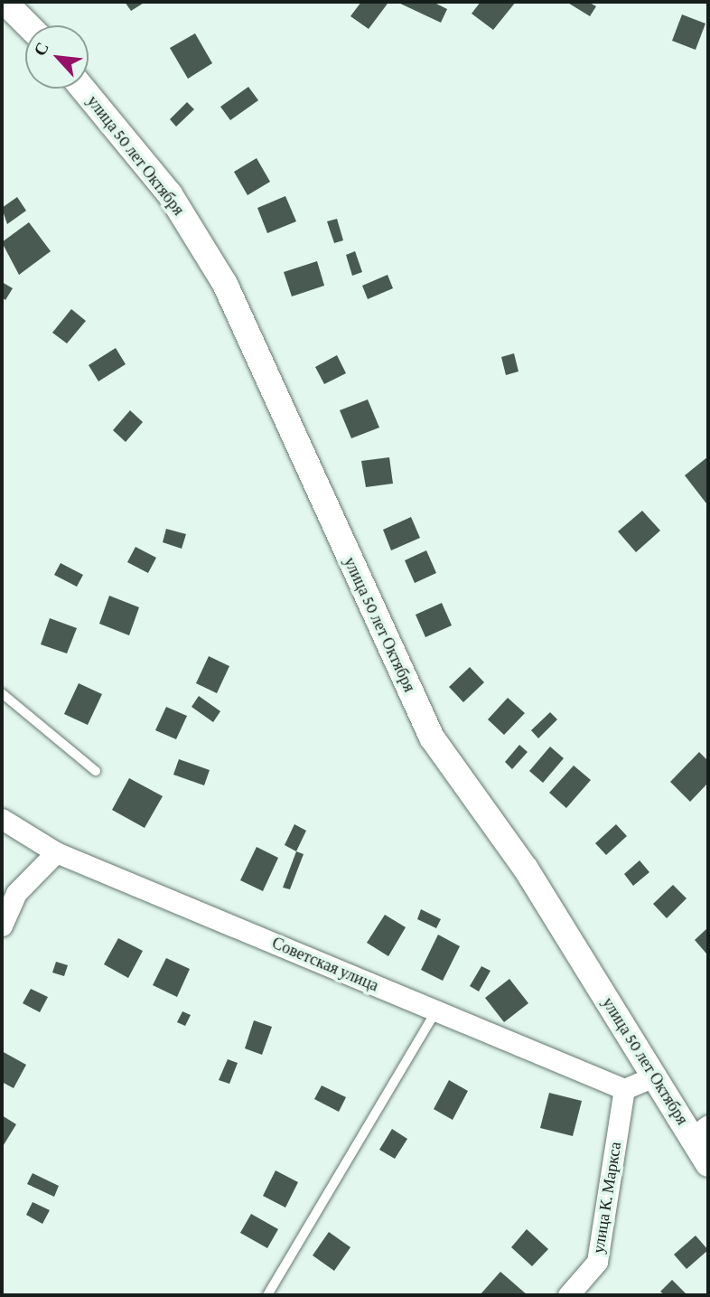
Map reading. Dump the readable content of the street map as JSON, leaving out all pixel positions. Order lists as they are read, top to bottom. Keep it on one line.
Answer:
{"streets":{"street":["улица 50 лет Октября","Советская улица","улица К. Маркса"]},"crossings":[["Советская улица","улица К. Маркса"]],"north":"top left"}
